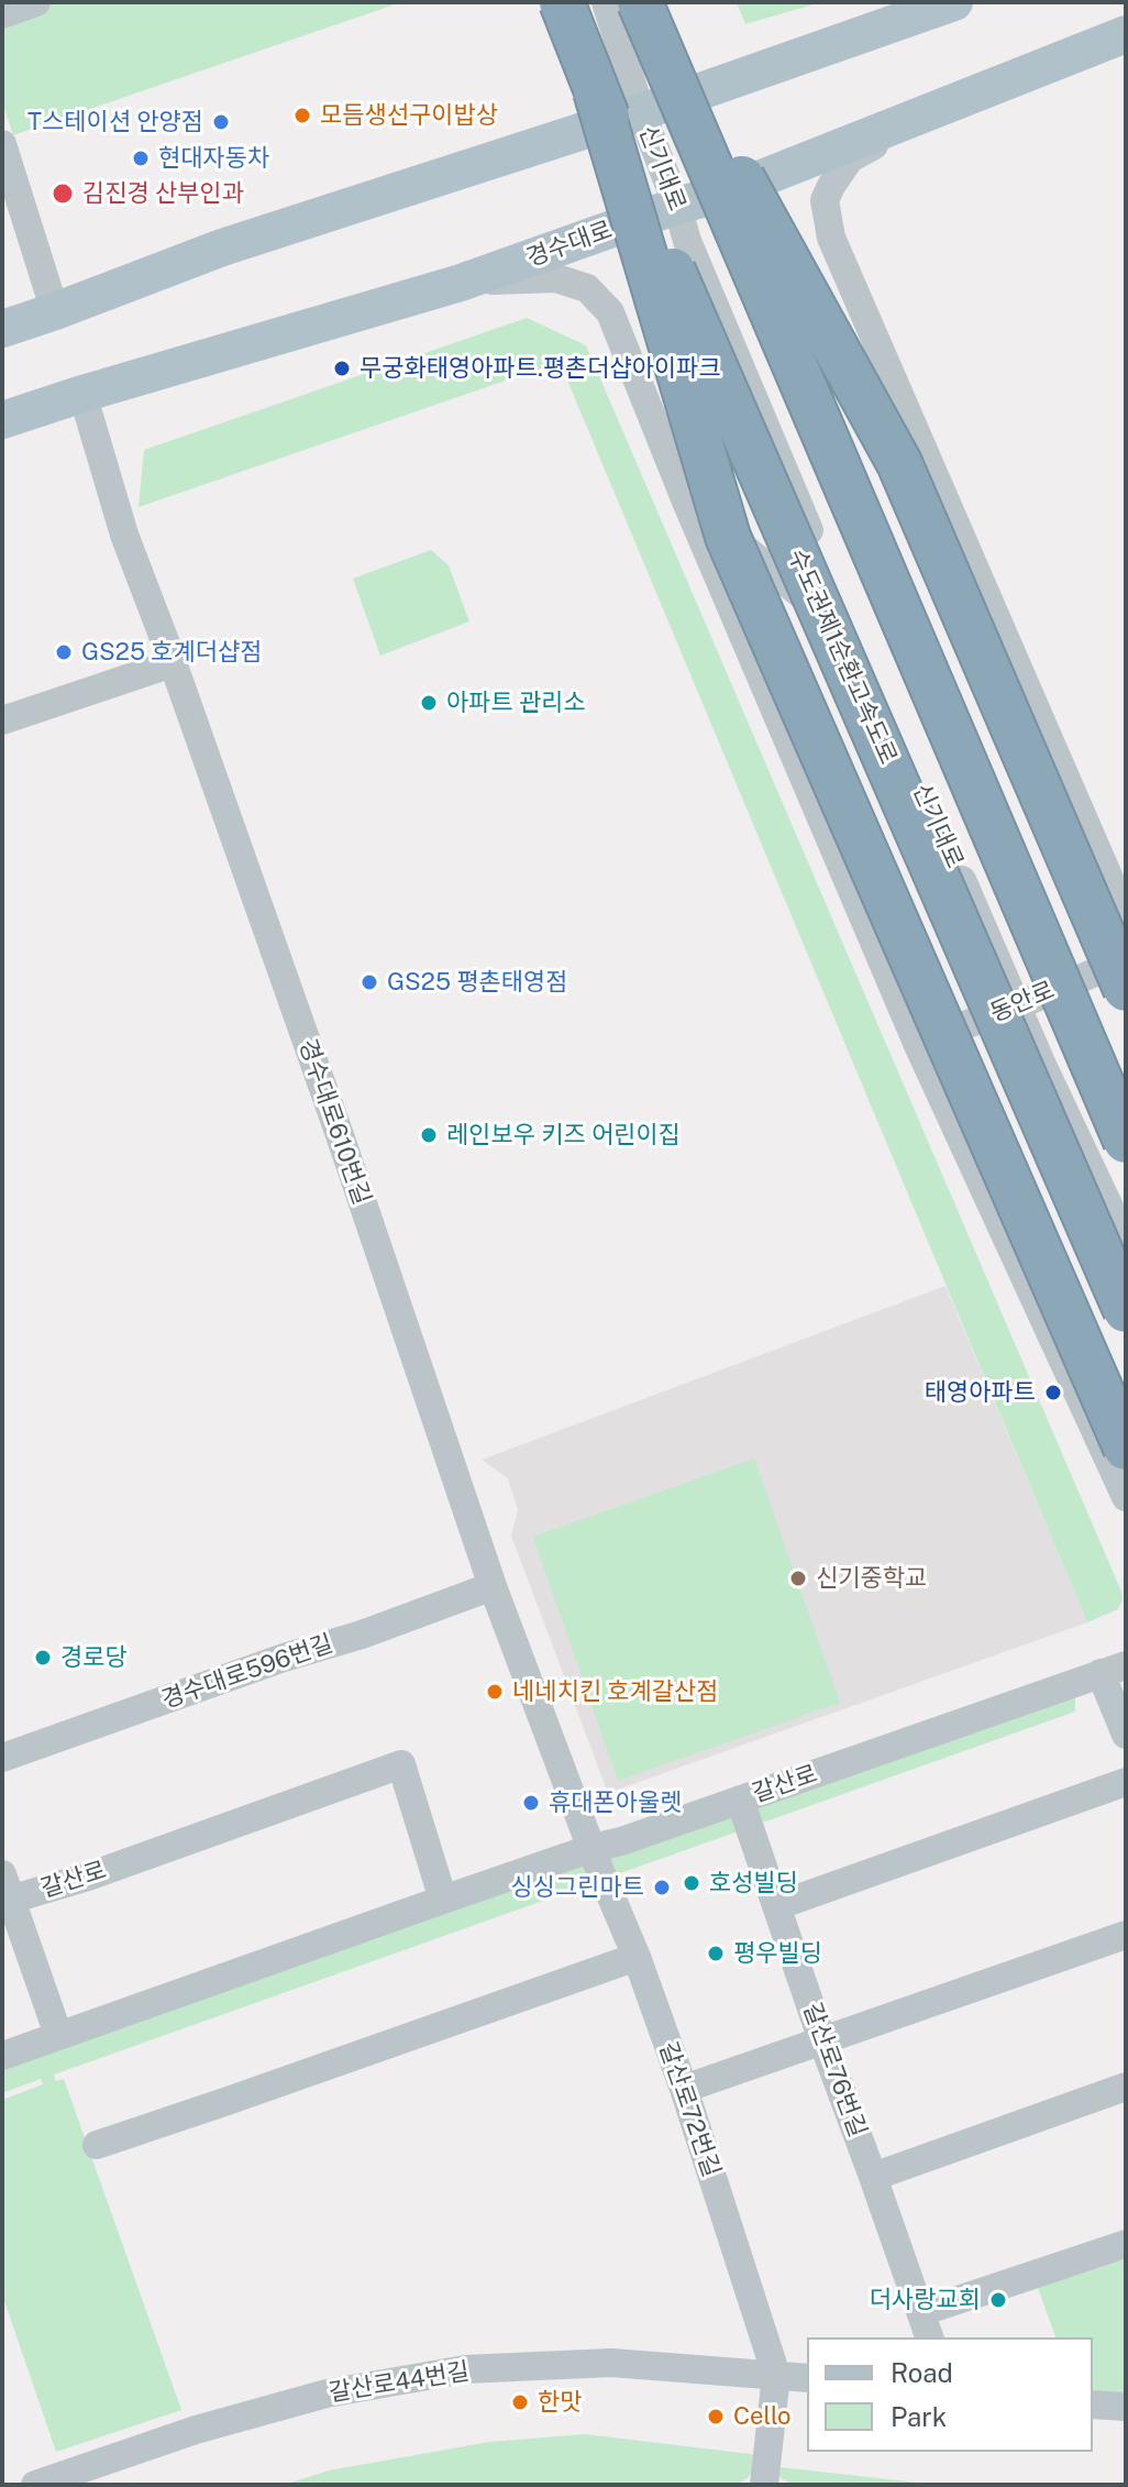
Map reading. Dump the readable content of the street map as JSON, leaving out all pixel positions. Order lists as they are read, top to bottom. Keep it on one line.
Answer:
{"streets":{"highway":["수도권제1순환고속도로"],"main road":["경수대로"],"street":["신기대로","동안로","경수대로610번길","경수대로596번길","갈산로","갈산로76번길","갈산로72번길","갈산로44번길"]},"crossings":[["신기대로","경수대로"],["신기대로","동안로"],["경수대로","경수대로610번길"],["경수대로610번길","경수대로596번길"],["경수대로610번길","갈산로"],["경수대로610번길","갈산로72번길"],["갈산로","갈산로76번길"],["갈산로","갈산로72번길"],["갈산로72번길","갈산로44번길"]],"places":["모듬생선구이밥상","T스테이션 안양점","현대자동차","김진경 산부인과","무궁화태영아파트.평촌더샵아이파크","GS25 호계더샵점","아파트 관리소","GS25 평촌태영점","레인보우 키즈 어린이집","태영아파트","신기중학교","경로당","네네치킨 호계갈산점","휴대폰아울렛","호성빌딩","싱싱그린마트","평우빌딩","더사랑교회","한맛","Cello"],"legend":["Road","Park"]}
